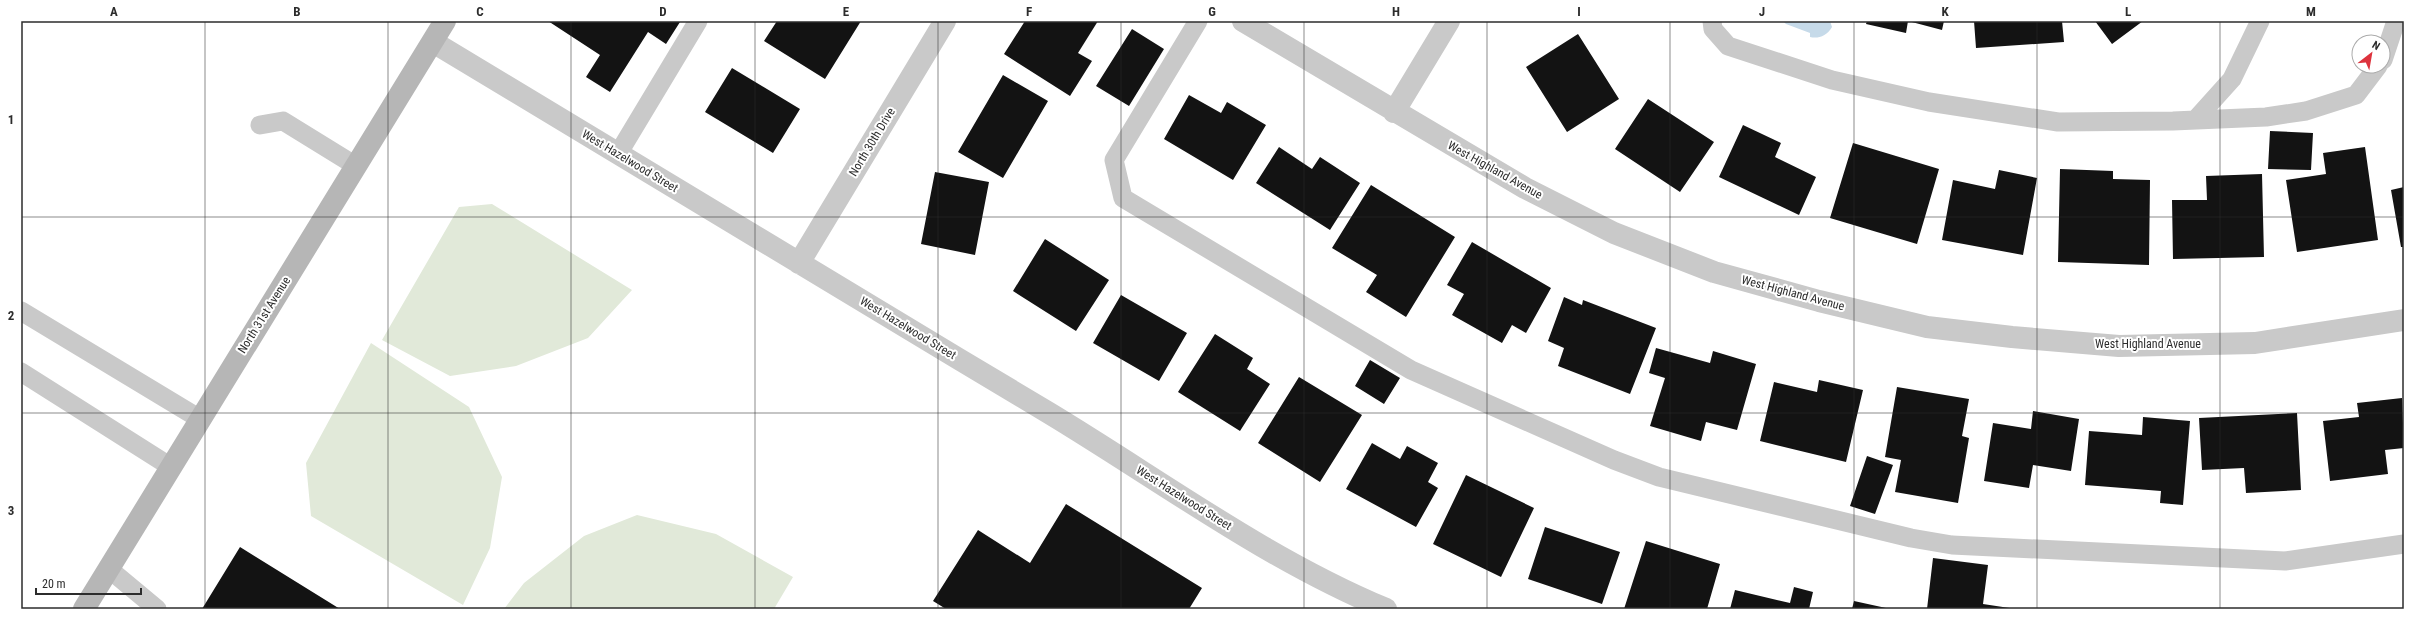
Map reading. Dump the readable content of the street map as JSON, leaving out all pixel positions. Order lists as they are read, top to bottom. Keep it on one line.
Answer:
{"streets":{"street":["North 30th Drive","West Hazelwood Street","West Highland Avenue","North 31st Avenue"]},"crossings":[["North 30th Drive","West Hazelwood Street"],["West Hazelwood Street","North 31st Avenue"]],"scale_bar":"20 m","north":"top right","grid":{"columns":["A","B","C","D","E","F","G","H","I","J","K","L","M"],"rows":["1","2","3"]}}
